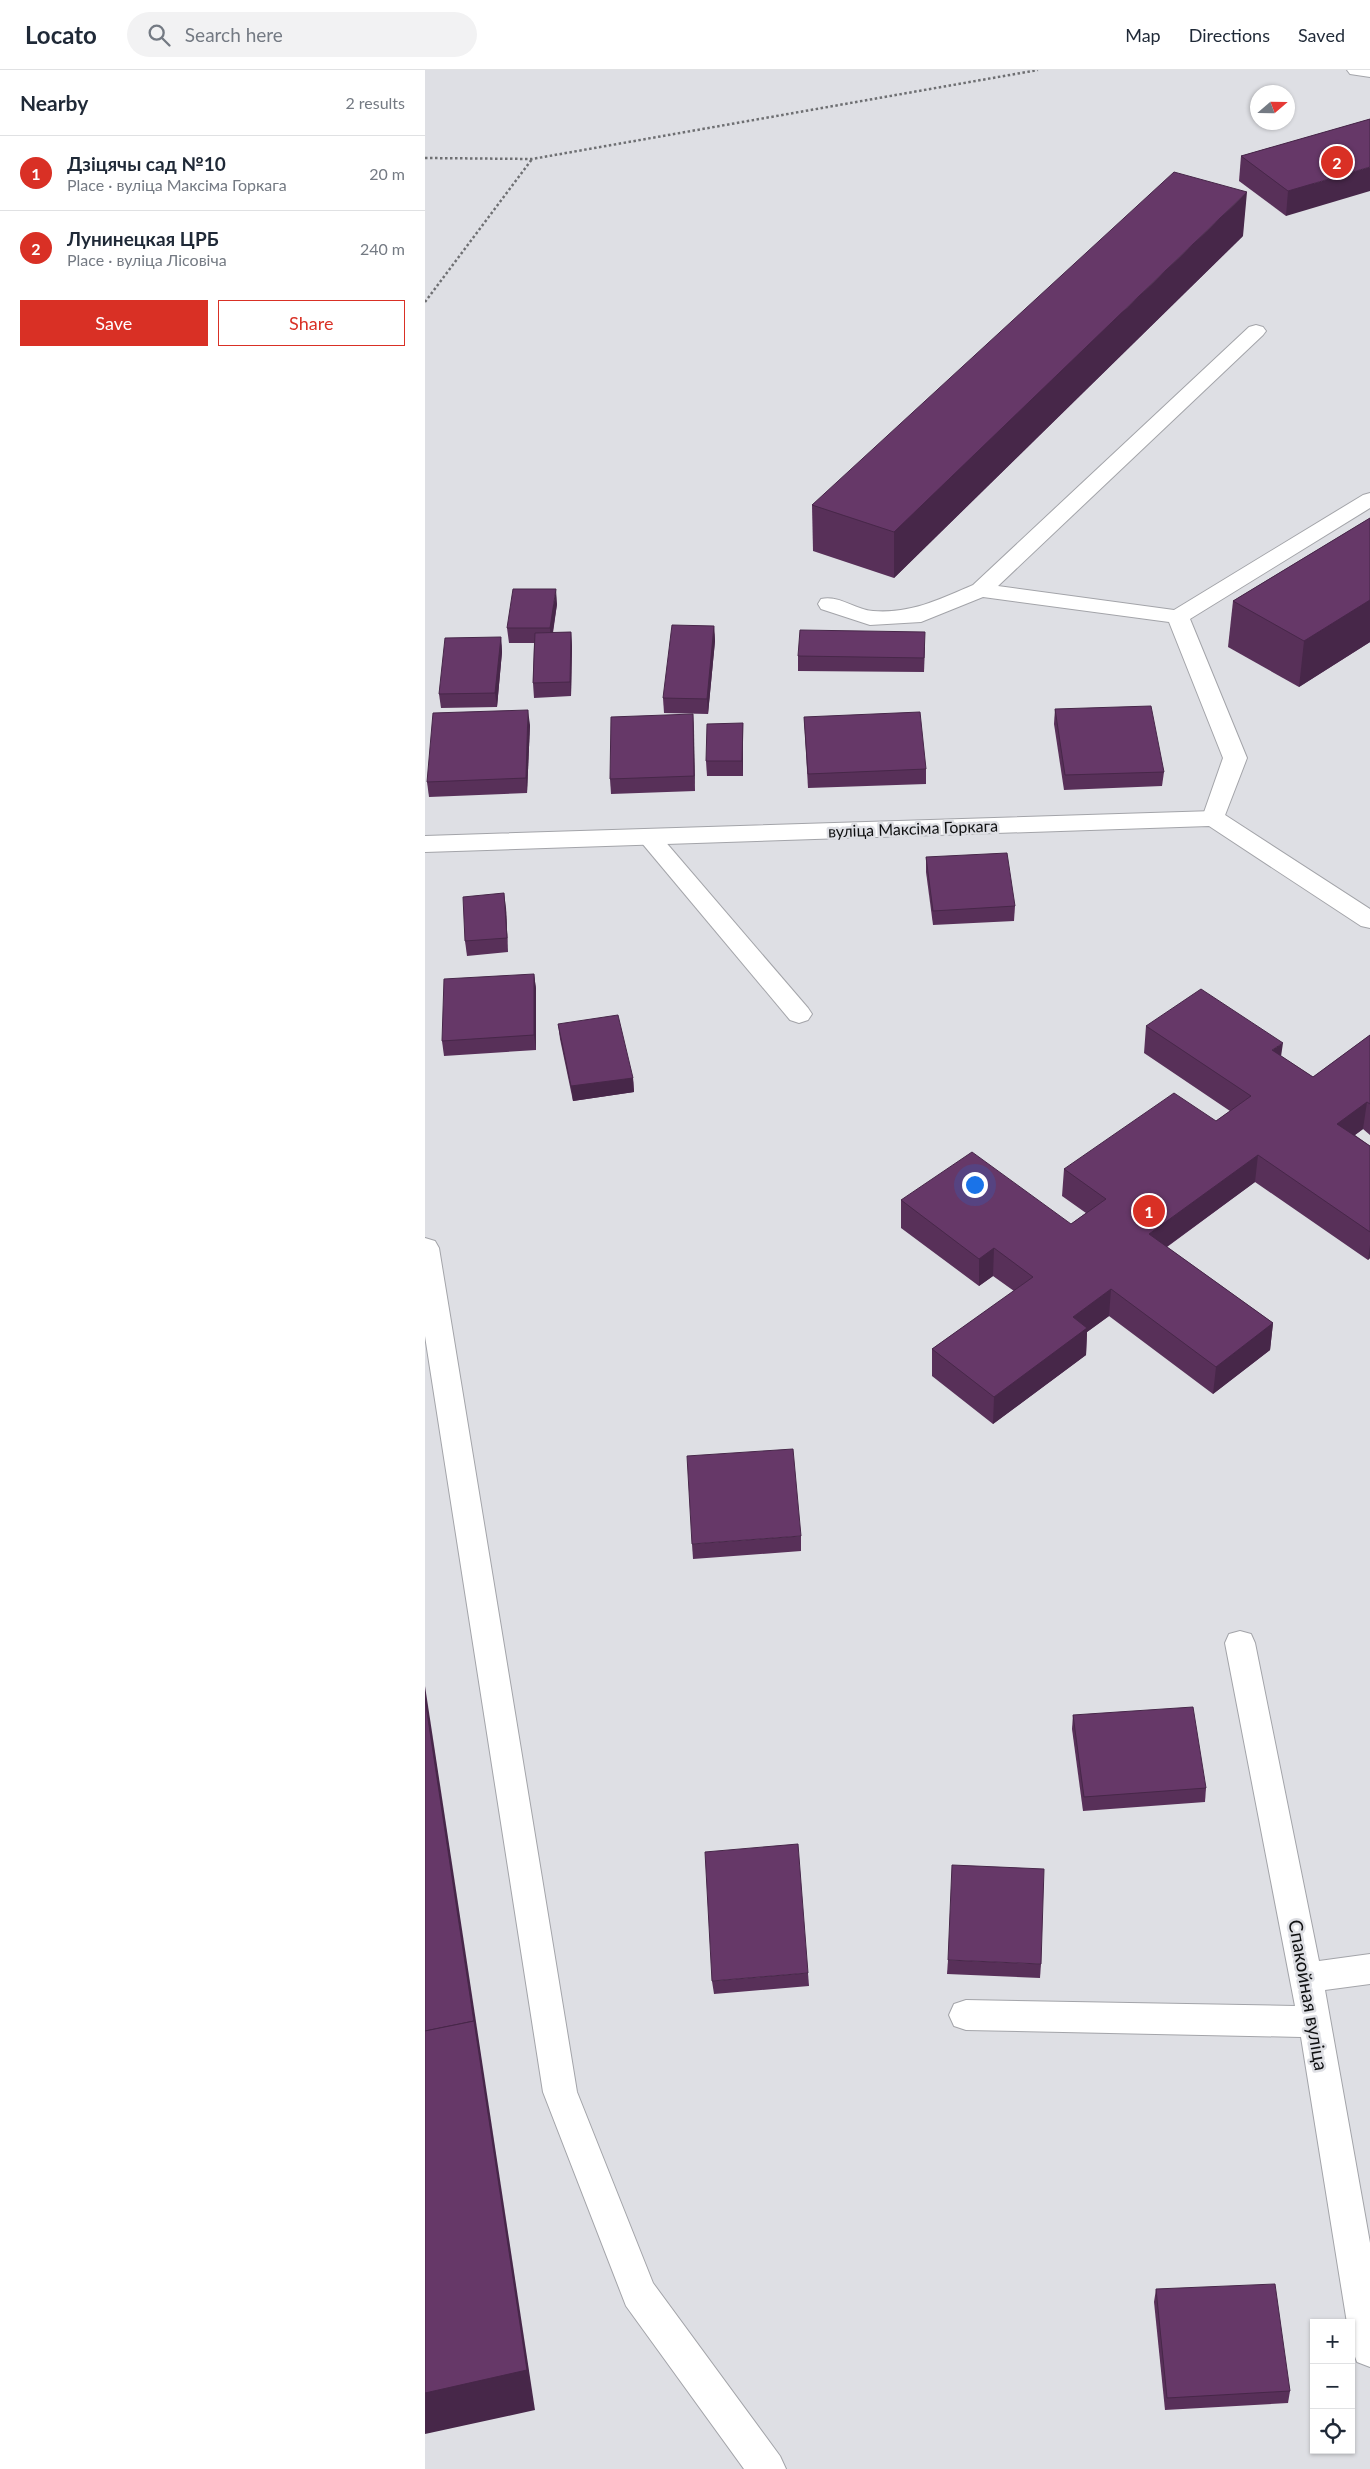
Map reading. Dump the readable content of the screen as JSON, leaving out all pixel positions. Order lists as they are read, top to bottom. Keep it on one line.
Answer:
{"streets":{"street":["вуліца Максіма Горкага","Спакойная вуліца"]},"north":"right","page":{"header":"Locato","search":"Search here","nav":["Map","Directions","Saved"],"heading":["Nearby","2 results"],"list":[{"mark":"1","name":"Дзіцячы сад №10","note":"Place · вуліца Максіма Горкага","value":"20 m"},{"mark":"2","name":"Лунинецкая ЦРБ","note":"Place · вуліца Лісовіча","value":"240 m"}],"pins":["2","1"],"buttons":["Save","Share"],"map_buttons":["+","−"]}}
